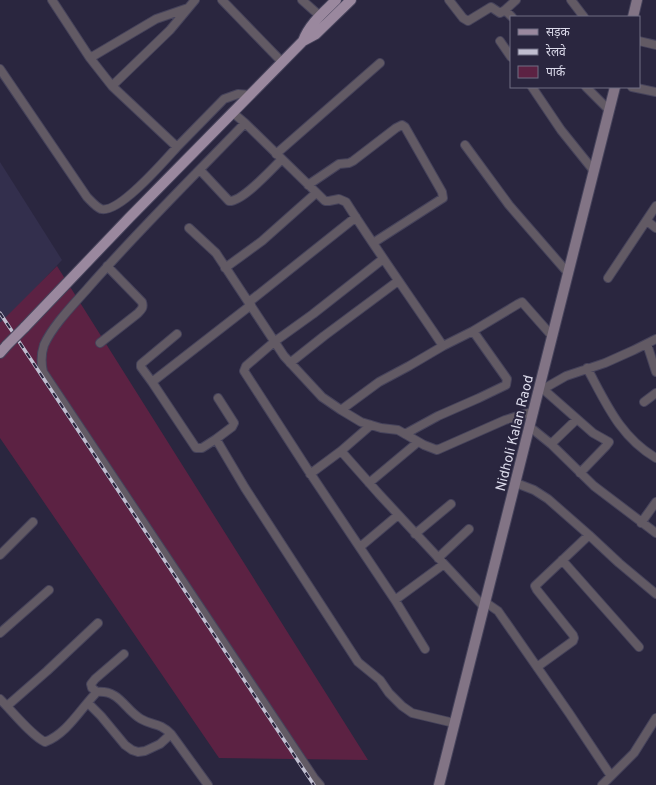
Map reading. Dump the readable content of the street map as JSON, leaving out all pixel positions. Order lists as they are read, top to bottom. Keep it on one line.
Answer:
{"streets":{"street":["Nidholi Kalan Raod"]},"legend":["सड़क","रेलवे","पार्क"]}
